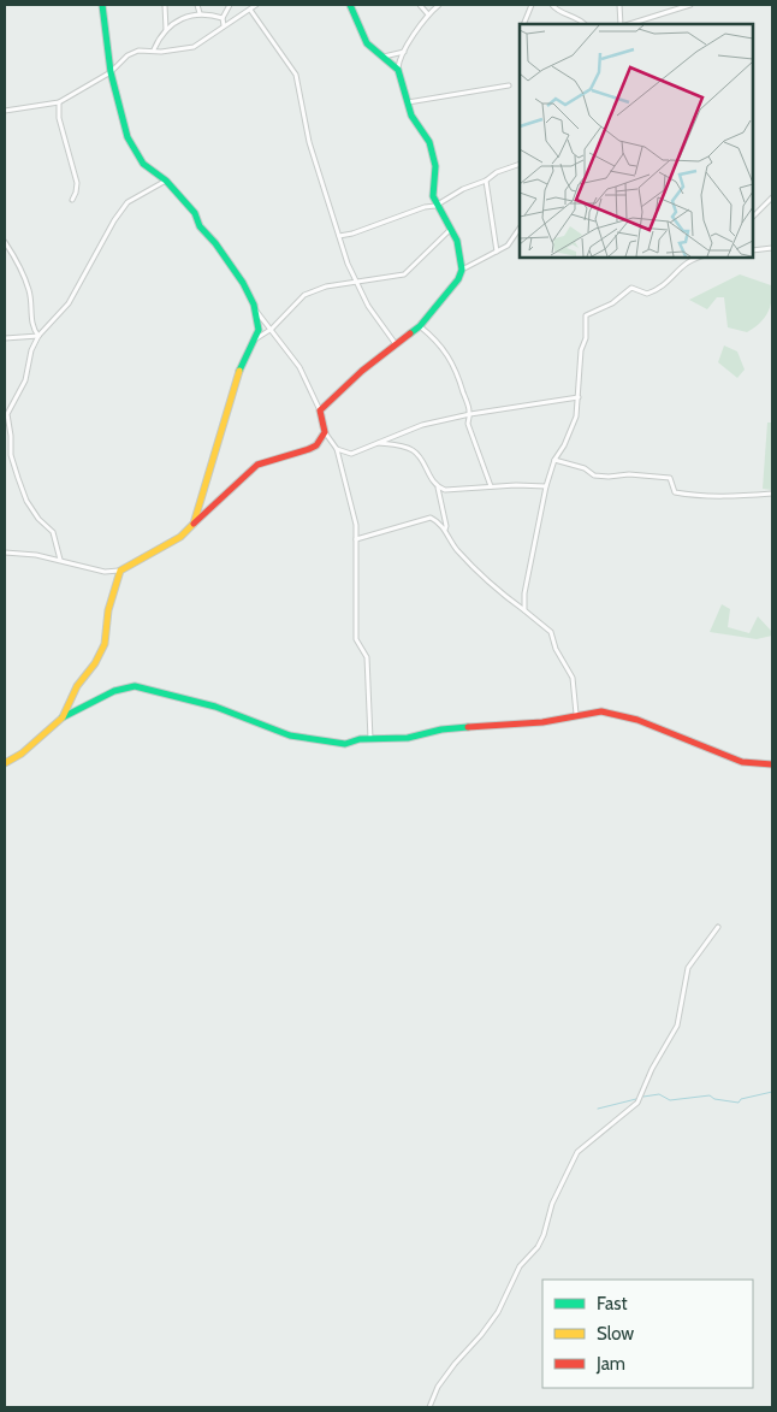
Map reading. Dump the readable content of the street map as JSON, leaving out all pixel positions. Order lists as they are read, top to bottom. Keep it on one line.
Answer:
{"legend":["Fast","Slow","Jam"]}
